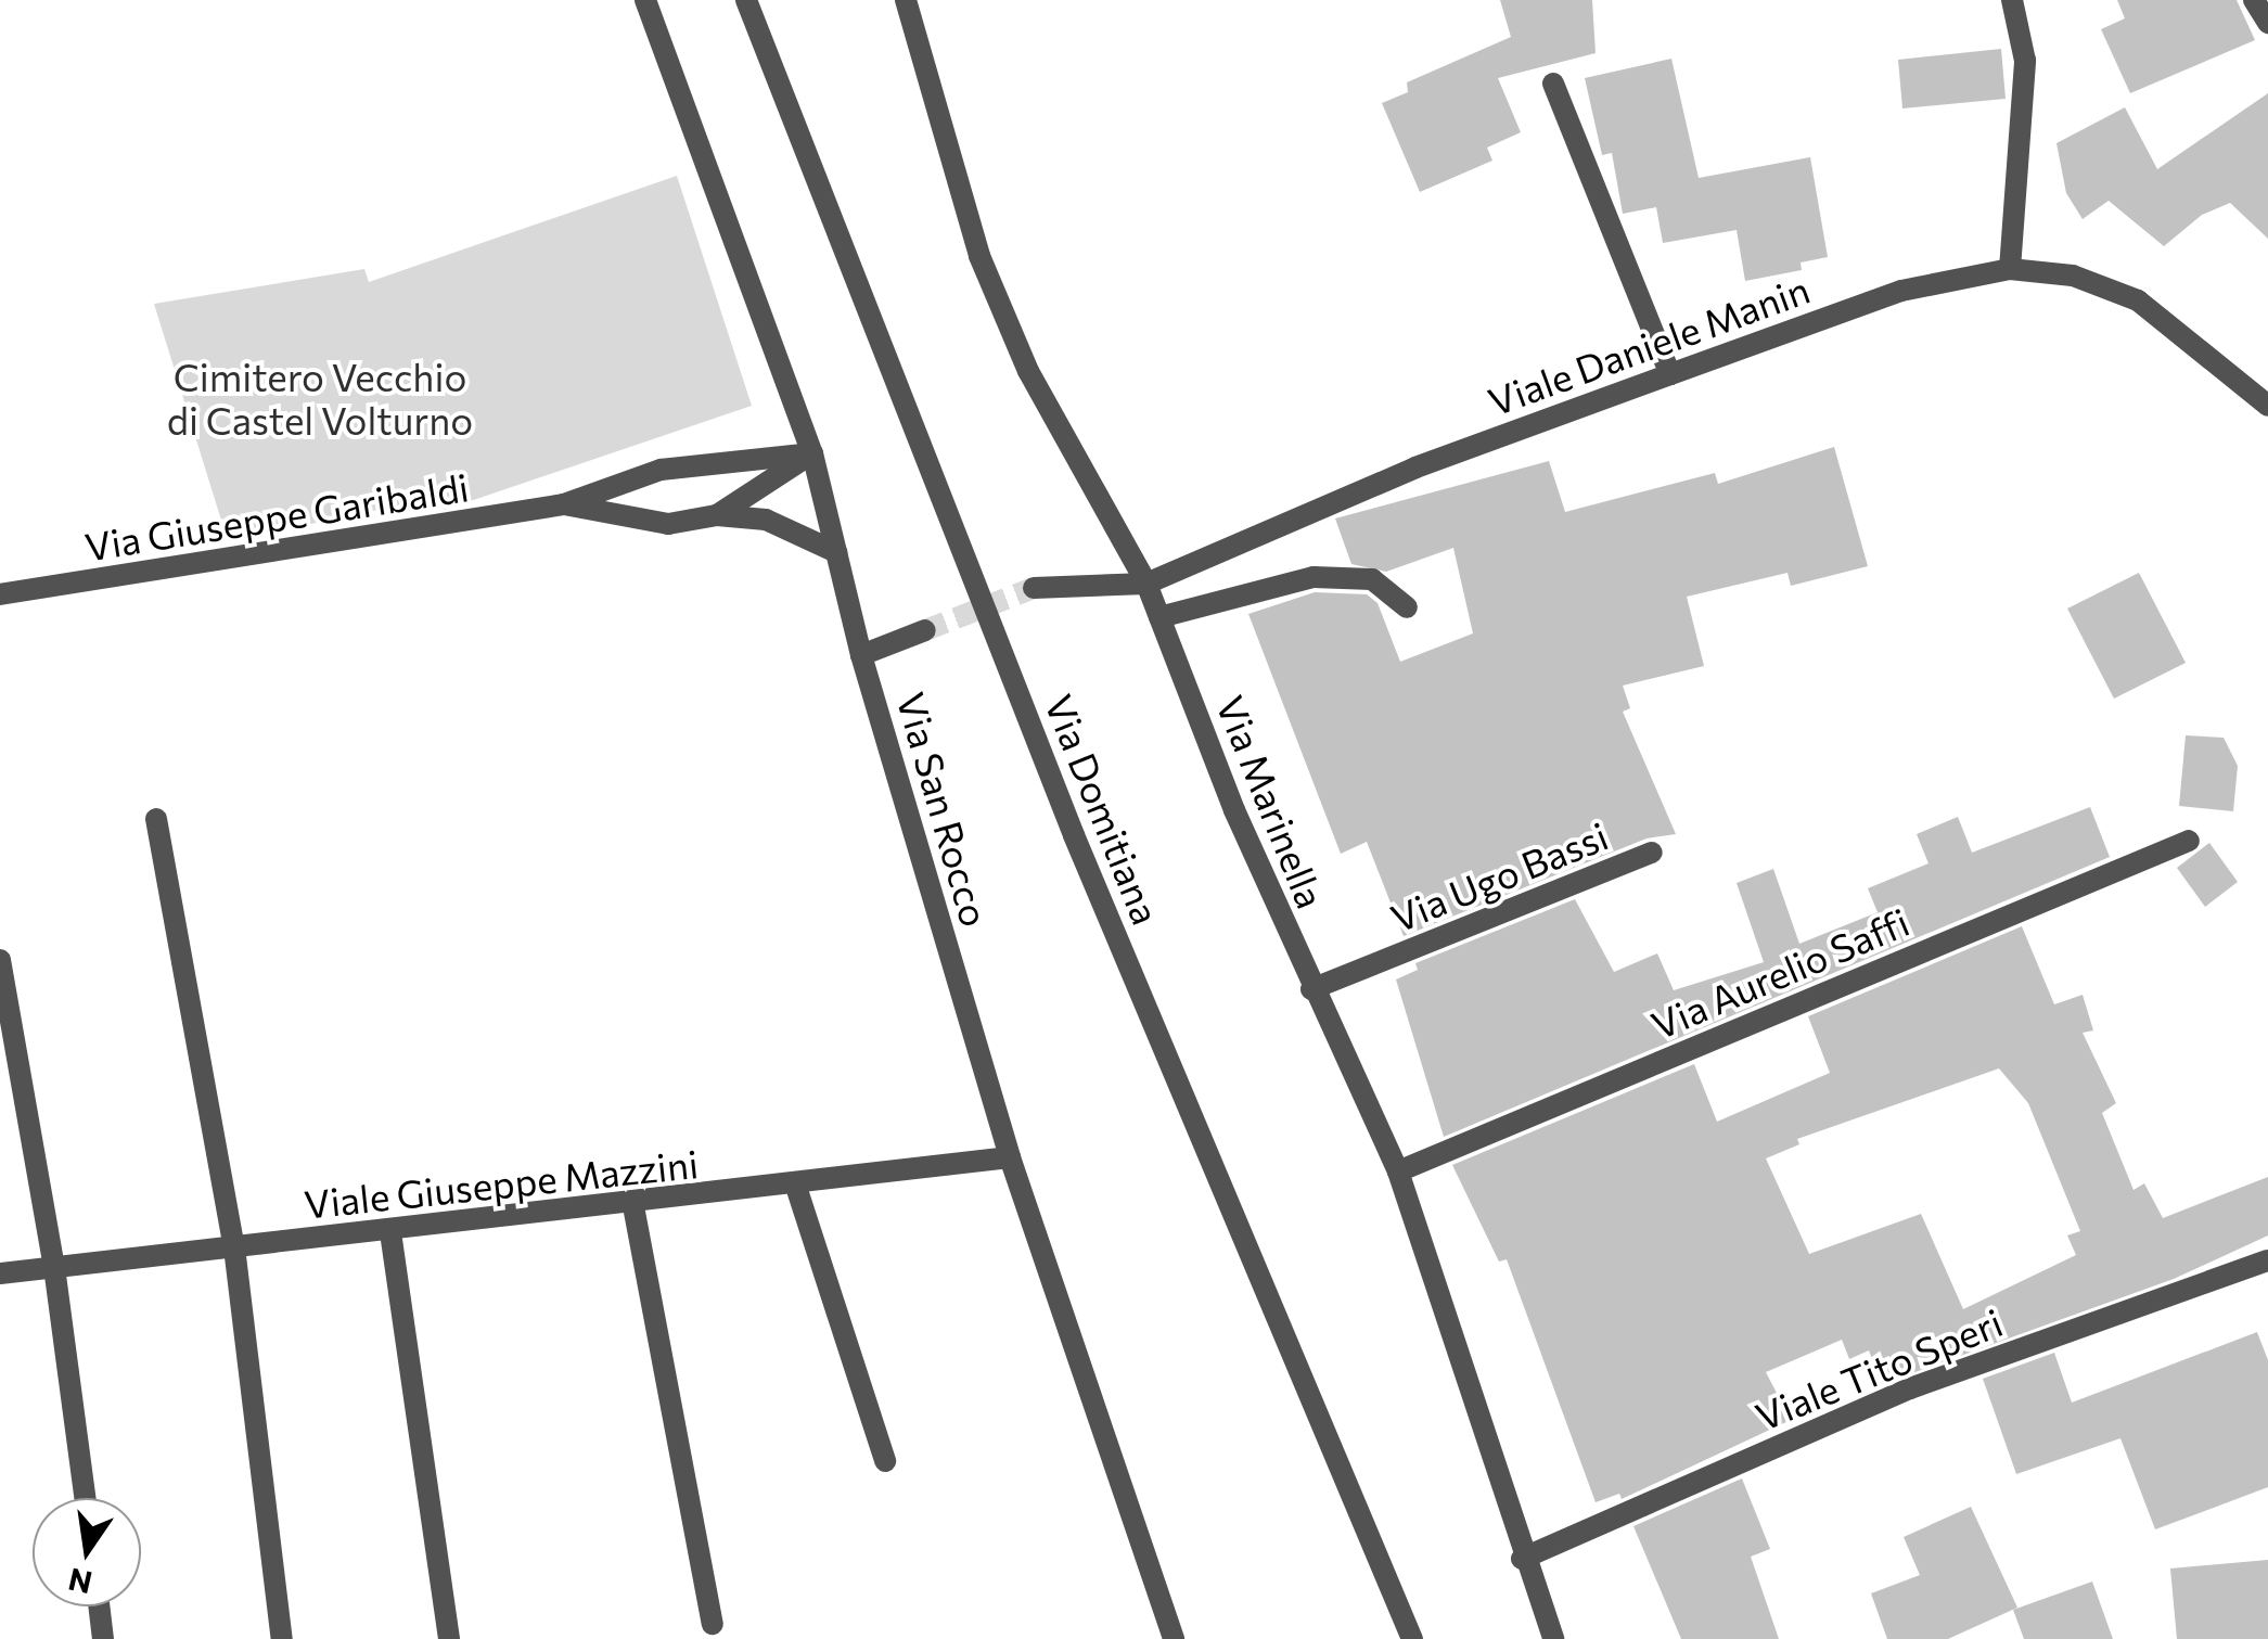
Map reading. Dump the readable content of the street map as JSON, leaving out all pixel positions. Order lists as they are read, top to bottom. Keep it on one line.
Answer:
{"streets":{"street":["Viale Daniele Manin","Via Giuseppe Garibaldi","Via Marinella","Via San Rocco","Via Domitiana","Via Ugo Bassi","Via Aurelio Saffi","Viale Giuseppe Mazzini","Viale Tito Speri"]},"crossings":[["Viale Daniele Manin","Via Marinella"],["Via Giuseppe Garibaldi","Via San Rocco"],["Via Marinella","Via Ugo Bassi"],["Via Marinella","Via Aurelio Saffi"],["Via Marinella","Viale Tito Speri"],["Via San Rocco","Viale Giuseppe Mazzini"]],"parks":["Cimitero Vecchio di Castel Volturno"],"north":"bottom"}
